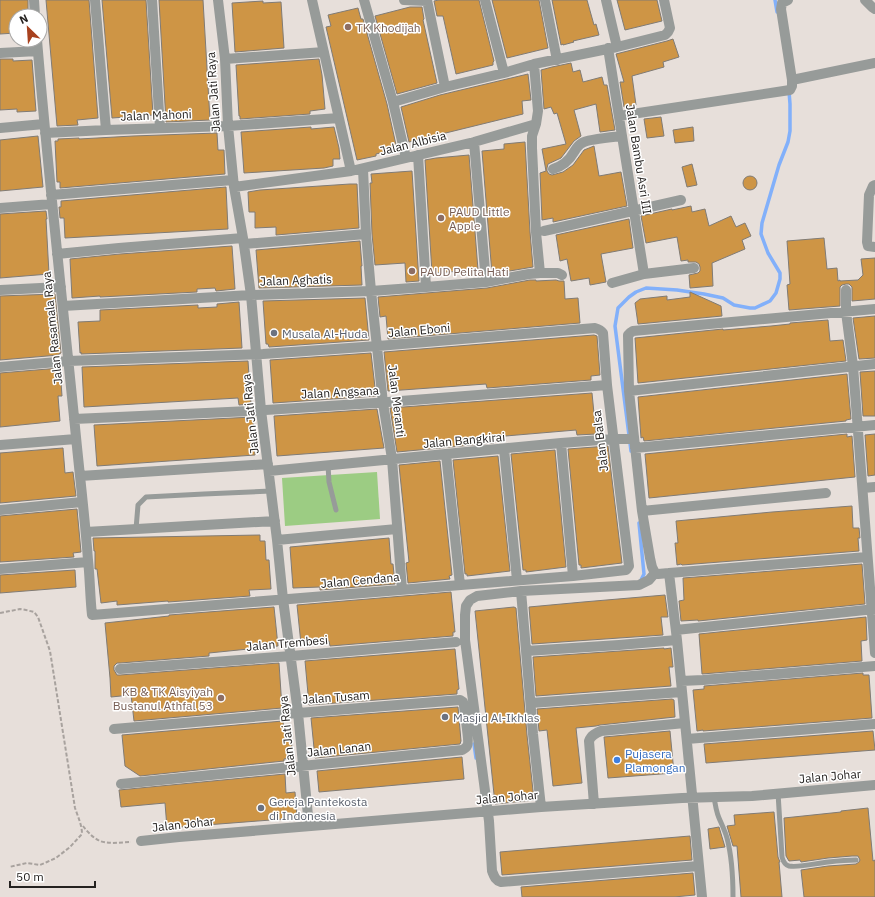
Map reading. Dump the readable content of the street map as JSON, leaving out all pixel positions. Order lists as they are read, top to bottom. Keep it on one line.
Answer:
{"streets":{"street":["Jalan Jati Raya","Jalan Mahoni","Jalan Albisia","Jalan Bambu Asri III","Jalan Aghatis","Jalan Rasamala Raya","Jalan Eboni","Jalan Angsana","Jalan Meranti","Jalan Bangkirai","Jalan Balsa","Jalan Cendana","Jalan Trembesi","Jalan Tusam","Jalan Lanan","Jalan Johar"]},"crossings":[["Jalan Jati Raya","Jalan Mahoni"],["Jalan Jati Raya","Jalan Albisia"],["Jalan Jati Raya","Jalan Aghatis"],["Jalan Jati Raya","Jalan Eboni"],["Jalan Jati Raya","Jalan Angsana"],["Jalan Jati Raya","Jalan Bangkirai"],["Jalan Jati Raya","Jalan Cendana"],["Jalan Jati Raya","Jalan Trembesi"],["Jalan Jati Raya","Jalan Tusam"],["Jalan Jati Raya","Jalan Lanan"],["Jalan Jati Raya","Jalan Johar"],["Jalan Mahoni","Jalan Rasamala Raya"],["Jalan Albisia","Jalan Rasamala Raya"],["Jalan Albisia","Jalan Meranti"],["Jalan Aghatis","Jalan Rasamala Raya"],["Jalan Aghatis","Jalan Meranti"],["Jalan Rasamala Raya","Jalan Eboni"],["Jalan Rasamala Raya","Jalan Angsana"],["Jalan Rasamala Raya","Jalan Bangkirai"],["Jalan Rasamala Raya","Jalan Cendana"],["Jalan Eboni","Jalan Meranti"],["Jalan Eboni","Jalan Balsa"],["Jalan Angsana","Jalan Meranti"],["Jalan Angsana","Jalan Balsa"],["Jalan Meranti","Jalan Bangkirai"],["Jalan Meranti","Jalan Cendana"],["Jalan Bangkirai","Jalan Balsa"],["Jalan Balsa","Jalan Cendana"],["Jalan Tusam","Jalan Lanan"]],"places":["TK Khodijah","PAUD Little Apple","PAUD Pelita Hati","Musala Al-Huda","KB & TK Aisyiyah Bustanul Athfal 53","Masjid Al-Ikhlas","Pujasera Plamongan","Gereja Pantekosta di Indonesia"],"scale_bar":"50 m","north":"top left"}
